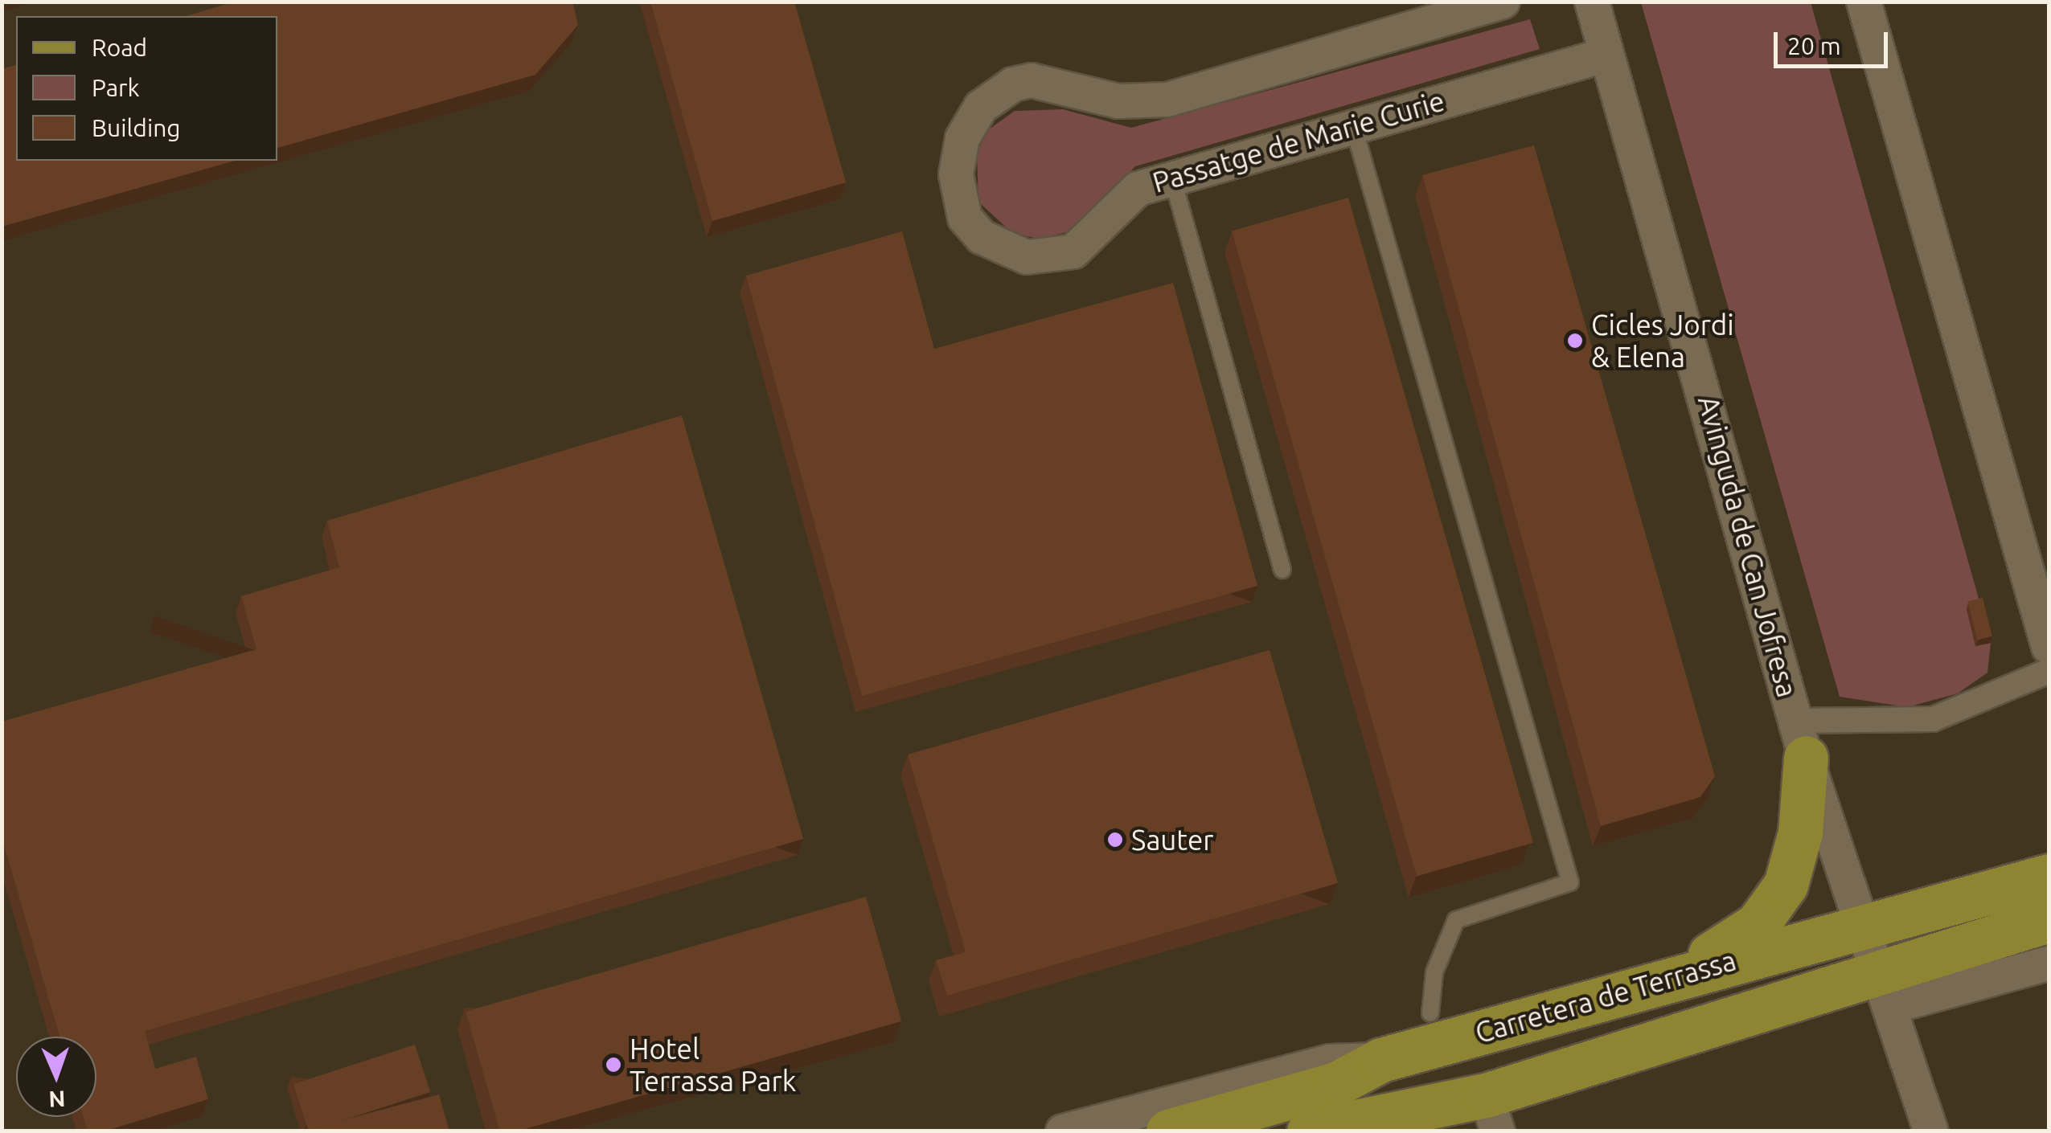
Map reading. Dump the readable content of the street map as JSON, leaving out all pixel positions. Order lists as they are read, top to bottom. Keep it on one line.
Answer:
{"streets":{"main road":["Carretera de Terrassa"],"street":["Passatge de Marie Curie","Avinguda de Can Jofresa"]},"crossings":[["Passatge de Marie Curie","Avinguda de Can Jofresa"],["Avinguda de Can Jofresa","Carretera de Terrassa"]],"places":["Cicles Jordi & Elena","Sauter","Hotel Terrassa Park"],"legend":["Road","Park","Building"],"scale_bar":"20 m","north":"bottom"}
